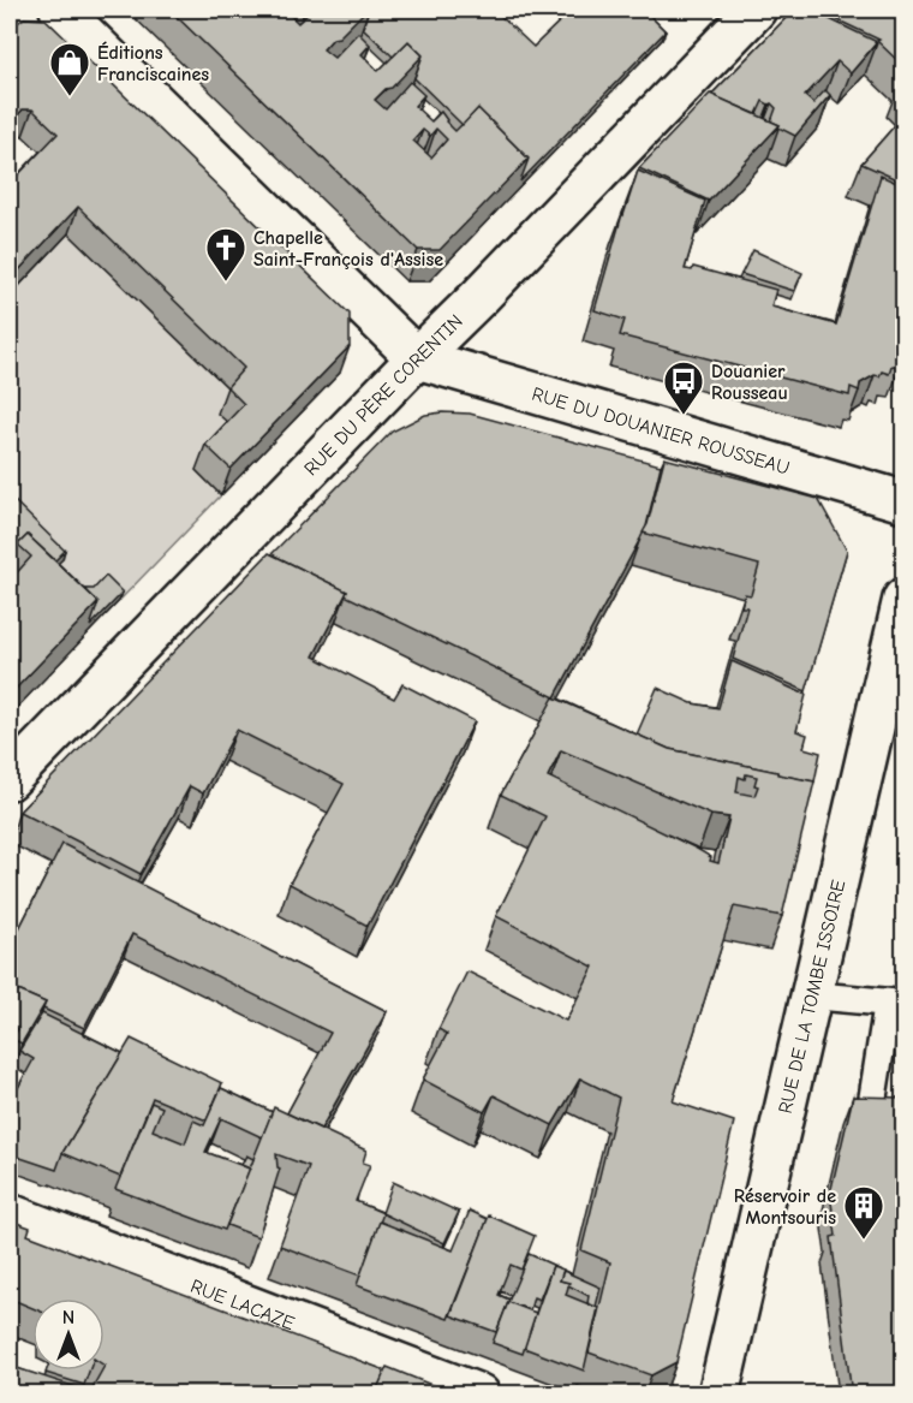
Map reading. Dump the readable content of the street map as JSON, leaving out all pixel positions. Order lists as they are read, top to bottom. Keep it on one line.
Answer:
{"streets":{"street":["RUE DU PÈRE CORENTIN","RUE DU DOUANIER ROUSSEAU","RUE DE LA TOMBE ISSOIRE","RUE LACAZE"]},"crossings":[["RUE DU PÈRE CORENTIN","RUE DU DOUANIER ROUSSEAU"]],"places":{"shop":["Éditions Franciscaines"],"church":["Chapelle Saint-François d'Assise"],"bus stop":["Douanier Rousseau"],"building":["Réservoir de Montsouris"]},"north":"top"}
